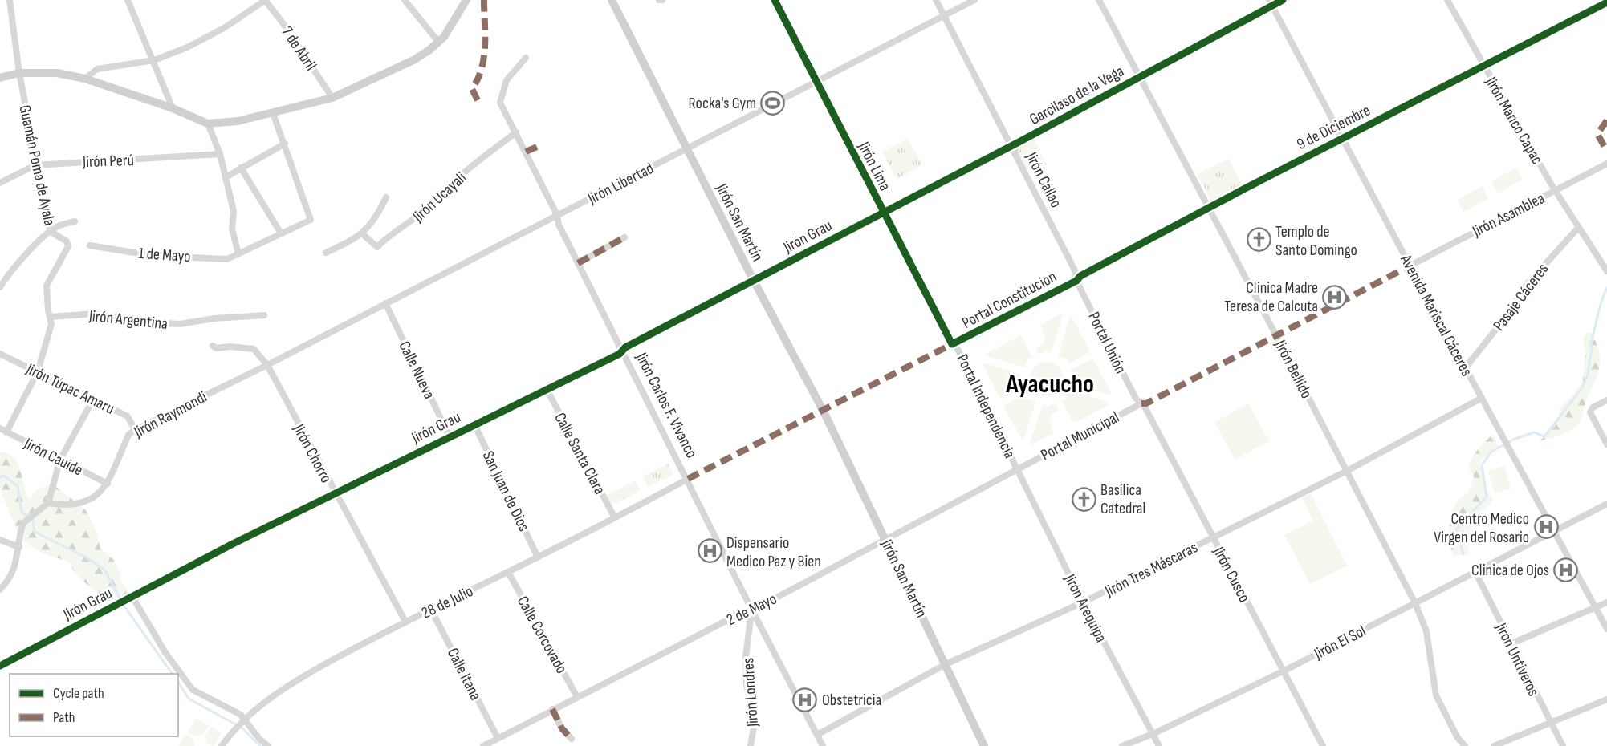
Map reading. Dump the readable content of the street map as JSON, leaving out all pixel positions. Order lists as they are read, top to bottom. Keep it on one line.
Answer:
{"streets":{"street":["7 de Abril","Garcilaso de la Vega","Jirón Manco Capac","9 de Diciembre","Jirón Perú","Guamán Poma de Ayala","Jirón Lima","Jirón Callao","Jirón Libertad","Jirón Ucayali","Jirón Asamblea","Jirón San Martín","Jirón Grau","1 de Mayo","Pasaje Cáceres","Portal Constitucion","Avenida Mariscal Cáceres","Jirón Argentina","Portal Unión","Jirón Bellido","Calle Nueva","Jirón Túpac Amaru","Jirón Carlos F. Vivanco","Portal Independencia","Jirón Raymondi","Portal Municipal","Jirón Chorro","Calle Santa Clara","Jirón Cauide","San Juan de Dios","Jirón Tres Máscaras","Jirón Cusco","28 de Julio","Jirón Arequipa","2 de Mayo","Calle Corcovado","Jirón El Sol","Jirón Untiveros","Calle Itana","Jirón Londres"]},"crossings":[["Garcilaso de la Vega","Jirón Lima"],["Garcilaso de la Vega","Jirón Callao"],["Garcilaso de la Vega","Jirón Grau"],["Garcilaso de la Vega","Avenida Mariscal Cáceres"],["Garcilaso de la Vega","Jirón Bellido"],["Jirón Manco Capac","9 de Diciembre"],["Jirón Manco Capac","Jirón Asamblea"],["Jirón Manco Capac","Pasaje Cáceres"],["9 de Diciembre","Jirón Callao"],["9 de Diciembre","Portal Constitucion"],["9 de Diciembre","Avenida Mariscal Cáceres"],["9 de Diciembre","Portal Unión"],["9 de Diciembre","Jirón Bellido"],["Jirón Perú","Guamán Poma de Ayala"],["Guamán Poma de Ayala","Jirón Argentina"],["Jirón Lima","Jirón Libertad"],["Jirón Lima","Jirón Grau"],["Jirón Lima","Portal Constitucion"],["Jirón Lima","Portal Independencia"],["Jirón Callao","Jirón Libertad"],["Jirón Callao","Portal Constitucion"],["Jirón Callao","Portal Unión"],["Jirón Libertad","Jirón San Martín"],["Jirón Libertad","Calle Nueva"],["Jirón Libertad","Jirón Carlos F. Vivanco"],["Jirón Libertad","Jirón Raymondi"],["Jirón Libertad","Jirón Chorro"],["Jirón Asamblea","Avenida Mariscal Cáceres"],["Jirón San Martín","Jirón Grau"],["Jirón San Martín","Jirón Tres Máscaras"],["Jirón San Martín","2 de Mayo"],["Jirón Grau","Calle Nueva"],["Jirón Grau","Jirón Carlos F. Vivanco"],["Jirón Grau","Jirón Chorro"],["Jirón Grau","Calle Santa Clara"],["Jirón Grau","San Juan de Dios"],["Pasaje Cáceres","Avenida Mariscal Cáceres"],["Portal Constitucion","Portal Unión"],["Portal Constitucion","Portal Independencia"],["Avenida Mariscal Cáceres","Jirón Tres Máscaras"],["Avenida Mariscal Cáceres","Jirón El Sol"],["Portal Unión","Portal Municipal"],["Portal Unión","Jirón Cusco"],["Jirón Bellido","Jirón Tres Máscaras"],["Jirón Bellido","Jirón El Sol"],["Jirón Túpac Amaru","Jirón Raymondi"],["Jirón Carlos F. Vivanco","Jirón Tres Máscaras"],["Jirón Carlos F. Vivanco","28 de Julio"],["Jirón Carlos F. Vivanco","2 de Mayo"],["Jirón Carlos F. Vivanco","Jirón Londres"],["Portal Independencia","Portal Municipal"],["Portal Independencia","Jirón Arequipa"],["Portal Independencia","2 de Mayo"],["Jirón Raymondi","Jirón Chorro"],["Jirón Raymondi","Jirón Cauide"],["Portal Municipal","Jirón Cusco"],["Portal Municipal","Jirón Arequipa"],["Portal Municipal","2 de Mayo"],["Jirón Chorro","28 de Julio"],["Calle Santa Clara","28 de Julio"],["San Juan de Dios","28 de Julio"],["Jirón Tres Máscaras","Jirón Cusco"],["Jirón Tres Máscaras","Jirón Arequipa"],["Jirón Cusco","Jirón El Sol"],["28 de Julio","Calle Corcovado"],["28 de Julio","Calle Itana"],["Jirón Arequipa","2 de Mayo"],["Jirón Arequipa","Jirón El Sol"],["2 de Mayo","Calle Corcovado"],["2 de Mayo","Calle Itana"],["2 de Mayo","Jirón Londres"],["Jirón El Sol","Jirón Untiveros"]],"districts":["Ayacucho"],"places":{"sports":["Rocka's Gym"],"church":["Templo de Santo Domingo","Basílica Catedral"],"hospital":["Clinica Madre Teresa de Calcuta","Centro Medico Virgen del Rosario","Dispensario Medico Paz y Bien","Clinica de Ojos","Obstetricia"]},"legend":["Cycle path","Path"]}
